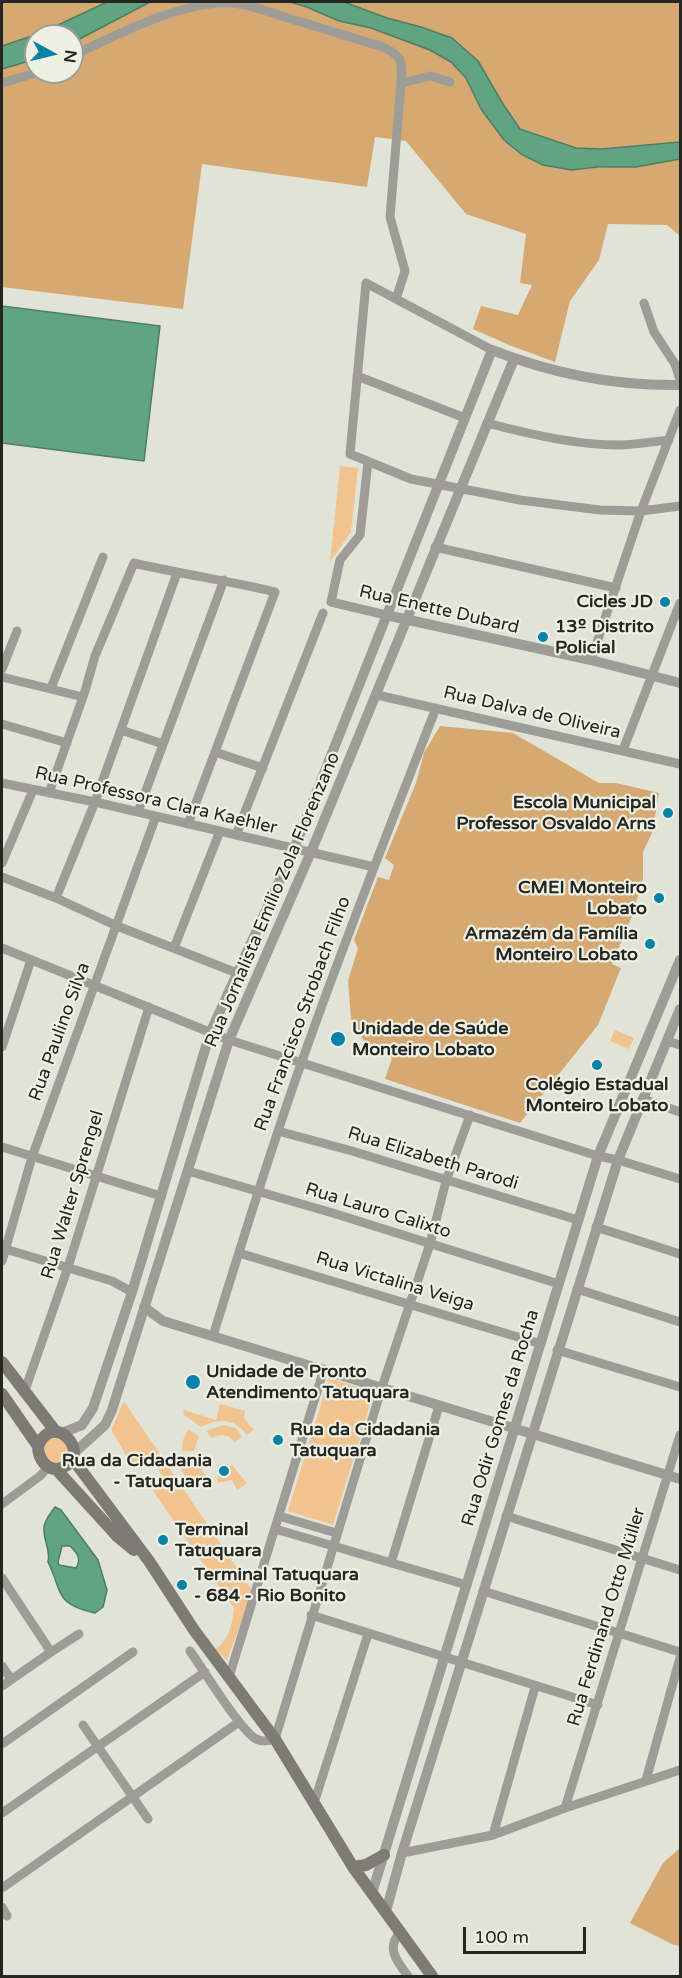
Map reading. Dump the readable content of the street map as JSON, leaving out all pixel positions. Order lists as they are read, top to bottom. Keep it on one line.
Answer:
{"streets":{"street":["Rua Enette Dubard","Rua Dalva de Oliveira","Rua Professora Clara Kaehler","Rua Jornalista Emílio Zola Florenzano","Rua Francisco Strobach Filho","Rua Paulino Silva","Rua Elizabeth Parodi","Rua Walter Sprengel","Rua Lauro Calixto","Rua Victalina Veiga","Rua Odir Gomes da Rocha","Rua Ferdinand Otto Müller"]},"crossings":[["Rua Enette Dubard","Rua Jornalista Emílio Zola Florenzano"],["Rua Dalva de Oliveira","Rua Jornalista Emílio Zola Florenzano"],["Rua Dalva de Oliveira","Rua Francisco Strobach Filho"],["Rua Professora Clara Kaehler","Rua Jornalista Emílio Zola Florenzano"],["Rua Professora Clara Kaehler","Rua Francisco Strobach Filho"],["Rua Professora Clara Kaehler","Rua Paulino Silva"],["Rua Jornalista Emílio Zola Florenzano","Rua Lauro Calixto"],["Rua Francisco Strobach Filho","Rua Elizabeth Parodi"],["Rua Francisco Strobach Filho","Rua Lauro Calixto"],["Rua Francisco Strobach Filho","Rua Victalina Veiga"],["Rua Elizabeth Parodi","Rua Odir Gomes da Rocha"],["Rua Lauro Calixto","Rua Odir Gomes da Rocha"],["Rua Victalina Veiga","Rua Odir Gomes da Rocha"]],"places":["Cicles JD","13º Distrito Policial","Escola Municipal Professor Osvaldo Arns","CMEI Monteiro Lobato","Armazém da Família Monteiro Lobato","Unidade de Saúde Monteiro Lobato","Colégio Estadual Monteiro Lobato","Unidade de Pronto Atendimento Tatuquara","Rua da Cidadania Tatuquara","Rua da Cidadania - Tatuquara","Terminal Tatuquara","Terminal Tatuquara - 684 - Rio Bonito"],"scale_bar":"100 m","north":"right"}
